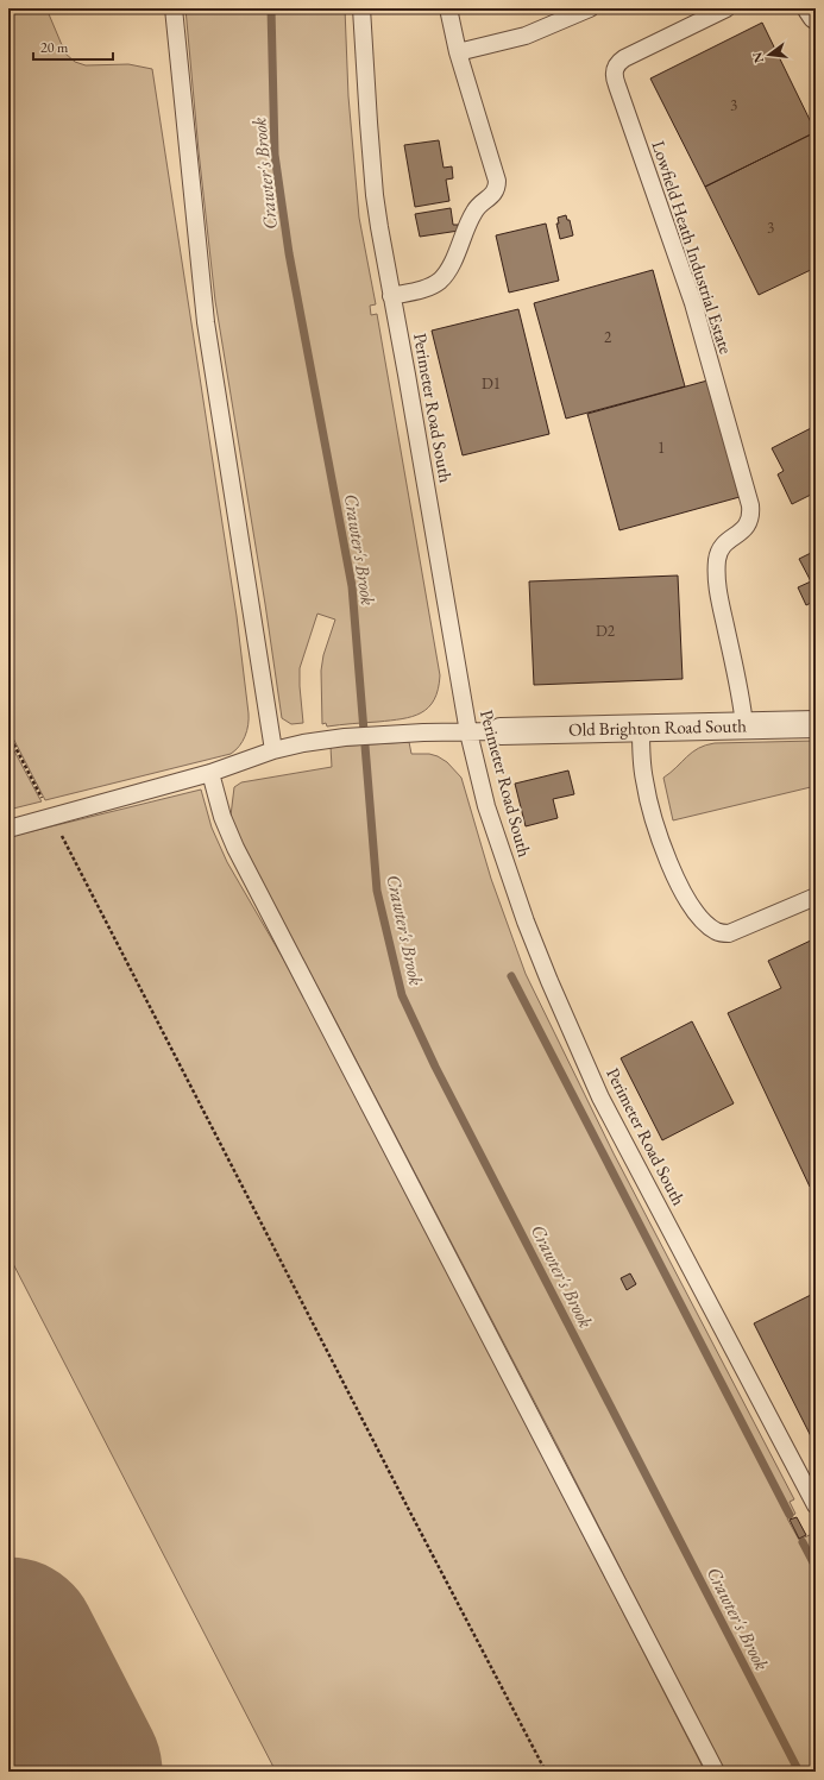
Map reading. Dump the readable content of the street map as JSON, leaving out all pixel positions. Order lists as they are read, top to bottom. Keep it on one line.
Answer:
{"streets":{"street":["Old Brighton Road South"],"lane":["Lowfield Heath Industrial Estate","Perimeter Road South"]},"crossings":[["Lowfield Heath Industrial Estate","Old Brighton Road South"]],"water":["Crawter's Brook"],"house_numbers":["3","3","2","D1","1","D2"],"scale_bar":"20 m","north":"left"}
